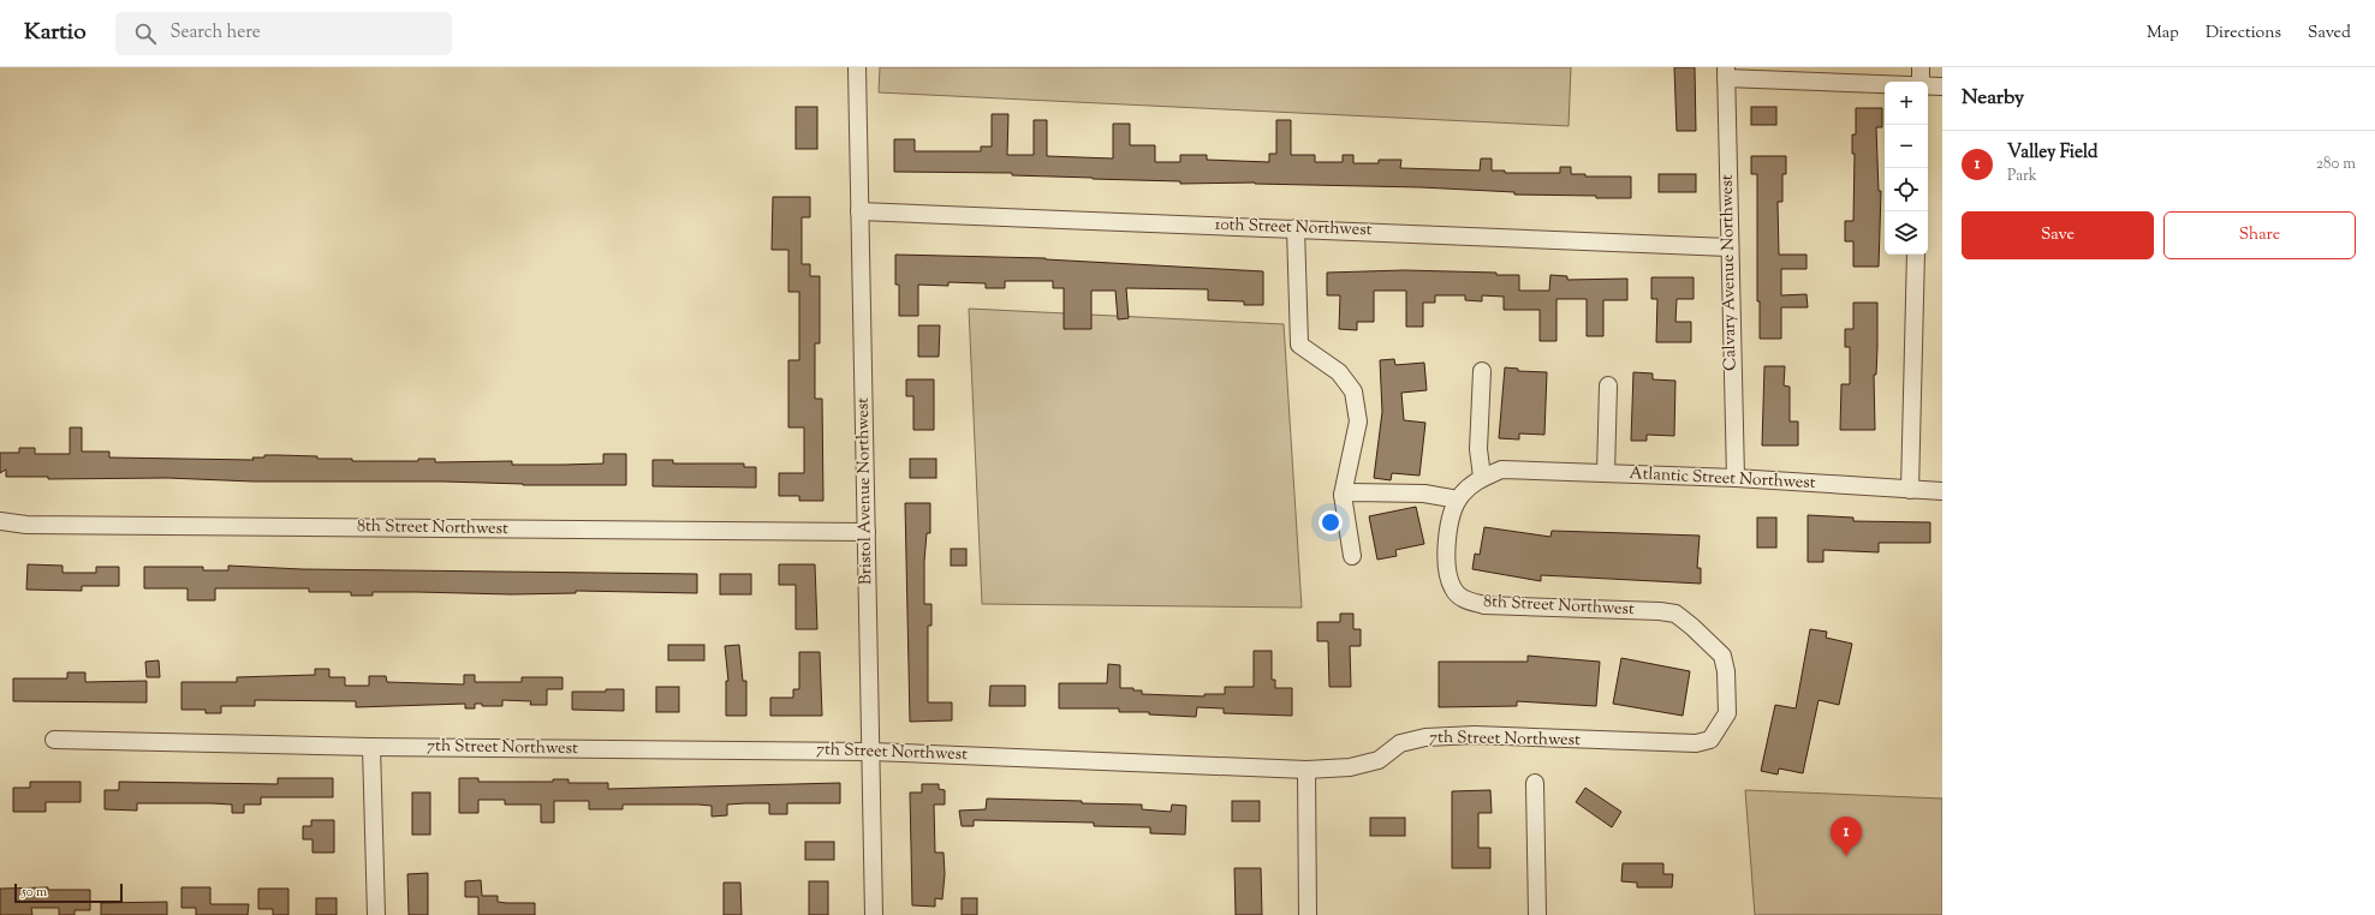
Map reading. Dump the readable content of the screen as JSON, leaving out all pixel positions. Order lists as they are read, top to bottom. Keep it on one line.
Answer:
{"streets":{"street":["10th Street Northwest","Calvary Avenue Northwest","Atlantic Street Northwest","Bristol Avenue Northwest","8th Street Northwest","7th Street Northwest"]},"crossings":[["10th Street Northwest","Calvary Avenue Northwest"],["10th Street Northwest","Bristol Avenue Northwest"],["Calvary Avenue Northwest","Atlantic Street Northwest"],["Atlantic Street Northwest","8th Street Northwest"],["Bristol Avenue Northwest","8th Street Northwest"],["Bristol Avenue Northwest","7th Street Northwest"],["8th Street Northwest","7th Street Northwest"]],"scale_bar":"50 m","page":{"header":"Kartio","search":"Search here","nav":["Map","Directions","Saved"],"heading":"Nearby","map_buttons":["+","−"],"list":[{"mark":"1","name":"Valley Field","note":"Park","value":"280 m"}],"buttons":["Save","Share"],"pins":"1","scale":"50 m"}}
